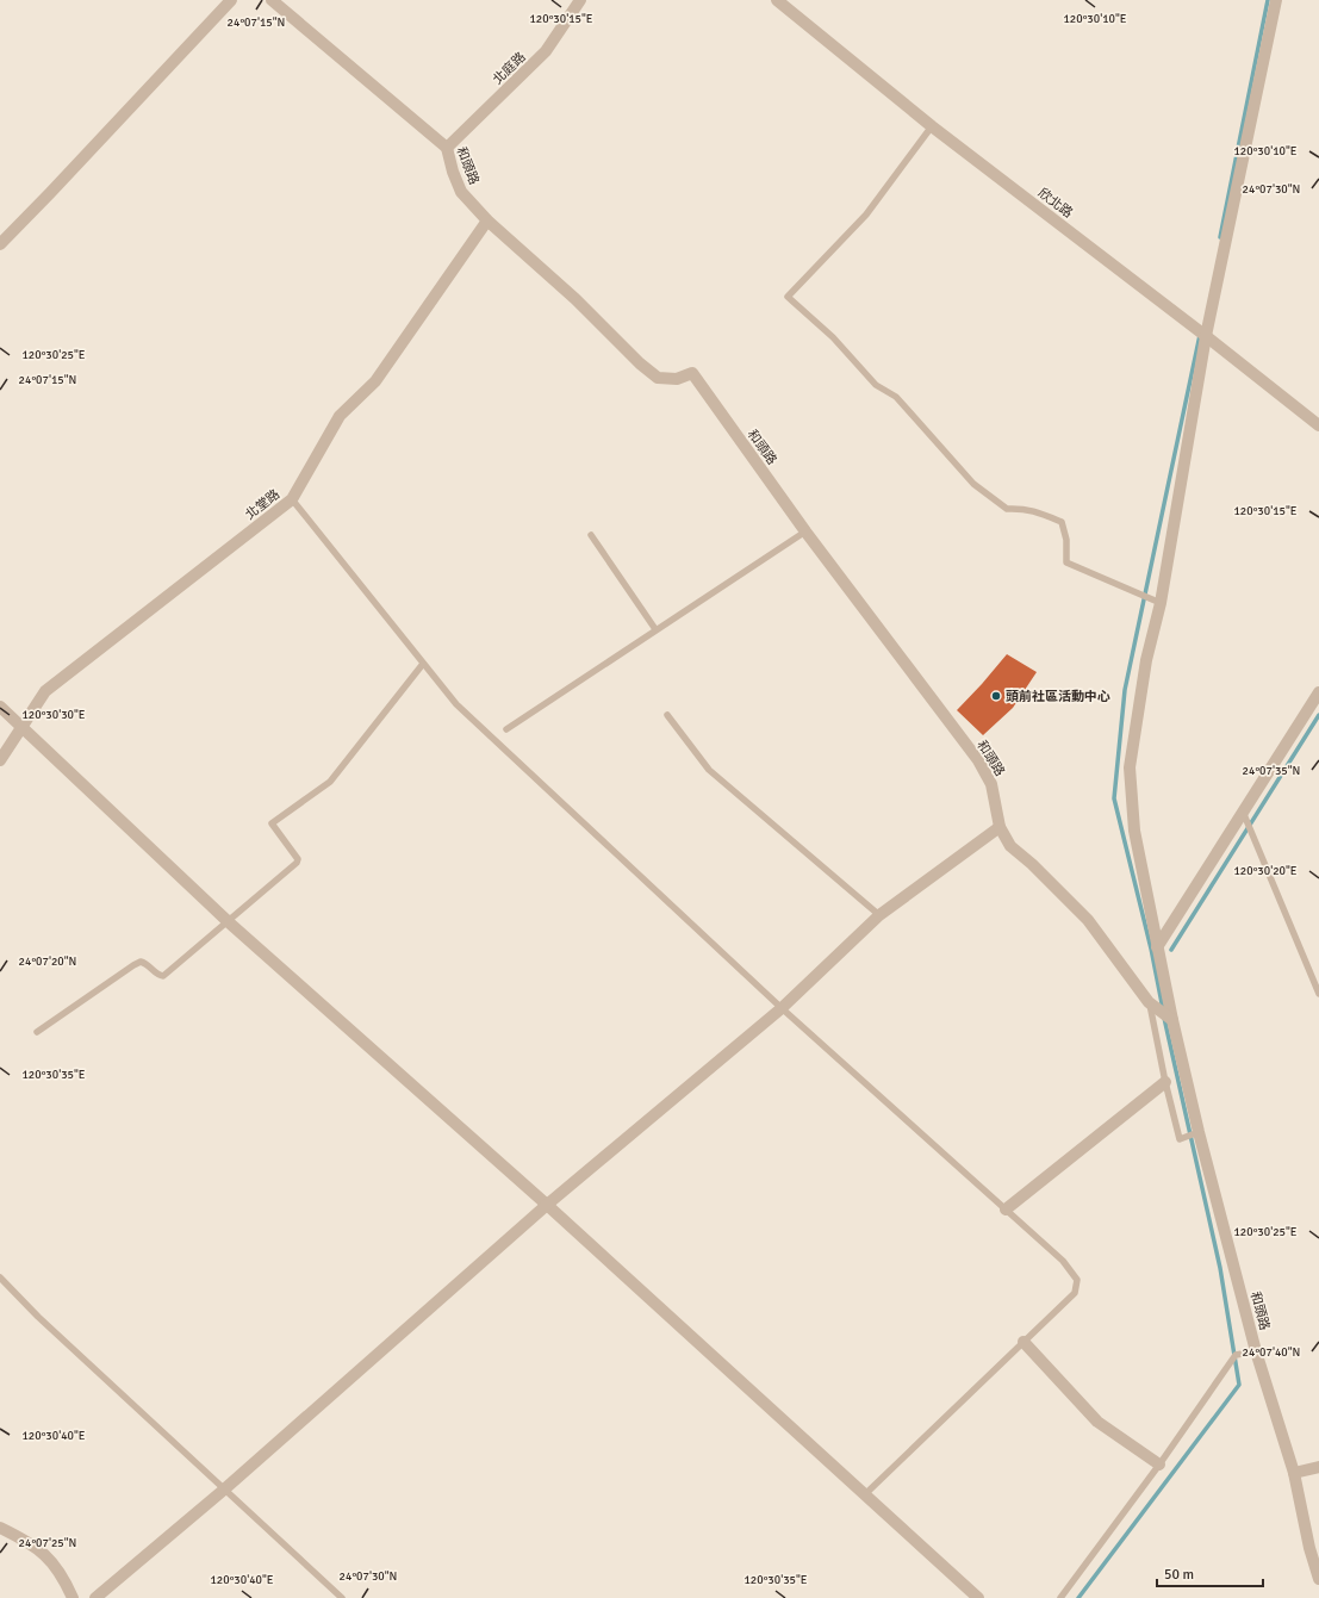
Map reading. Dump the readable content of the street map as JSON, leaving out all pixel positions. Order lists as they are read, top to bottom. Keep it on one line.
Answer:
{"streets":{"street":["北庭路","和頭路","欣北路","北堂路"]},"crossings":[["北庭路","和頭路"],["和頭路","北堂路"]],"places":["頭前社區活動中心"],"scale_bar":"50 m","coordinates":["120°30'15\"E","120°30'10\"E","24°07'15\"N","24°07'30\"N","120°30'25\"E","120°30'30\"E","24°07'35\"N","120°30'20\"E","24°07'20\"N","120°30'35\"E","24°07'40\"N","120°30'40\"E","24°07'25\"N"]}
